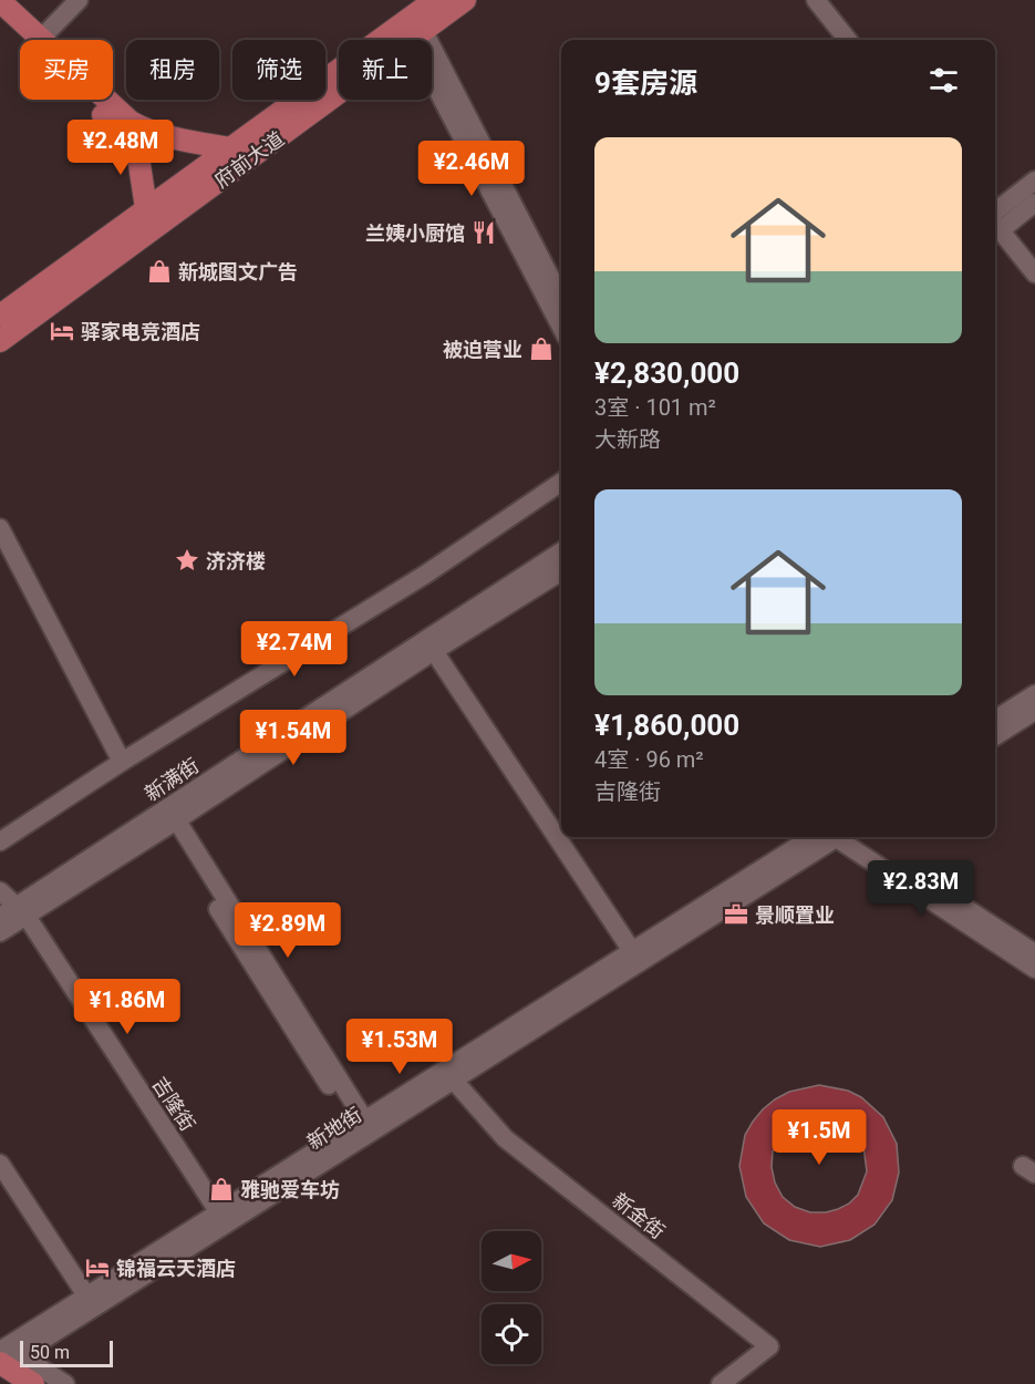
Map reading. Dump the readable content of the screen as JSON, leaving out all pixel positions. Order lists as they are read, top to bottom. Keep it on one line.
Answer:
{"streets":{"main road":["府前大道"],"street":["新满街","吉隆街","新地街","新金街"]},"crossings":[["新满街","吉隆街"],["吉隆街","新地街"],["新地街","新金街"]],"places":{"restaurant":["兰姨小厨馆"],"shop":["新城图文广告","被迫营业","雅驰爱车坊"],"hotel":["驿家电竞酒店","锦福云天酒店"],"place":["济济楼"],"office":["景顺置业"]},"scale_bar":"50 m","north":"right","page":{"chip":["买房","租房","筛选","新上"],"heading":"9套房源","price":["¥2.48M","¥2.46M","¥2.74M","¥1.54M","¥2.83M","¥2.89M","¥1.86M","¥1.53M","¥1.5M"],"list":[{"name":"¥2,830,000","note":"3室 · 101 m² · 大新路"},{"name":"¥1,860,000","note":"4室 · 96 m² · 吉隆街"}],"scale":"50 m"}}
